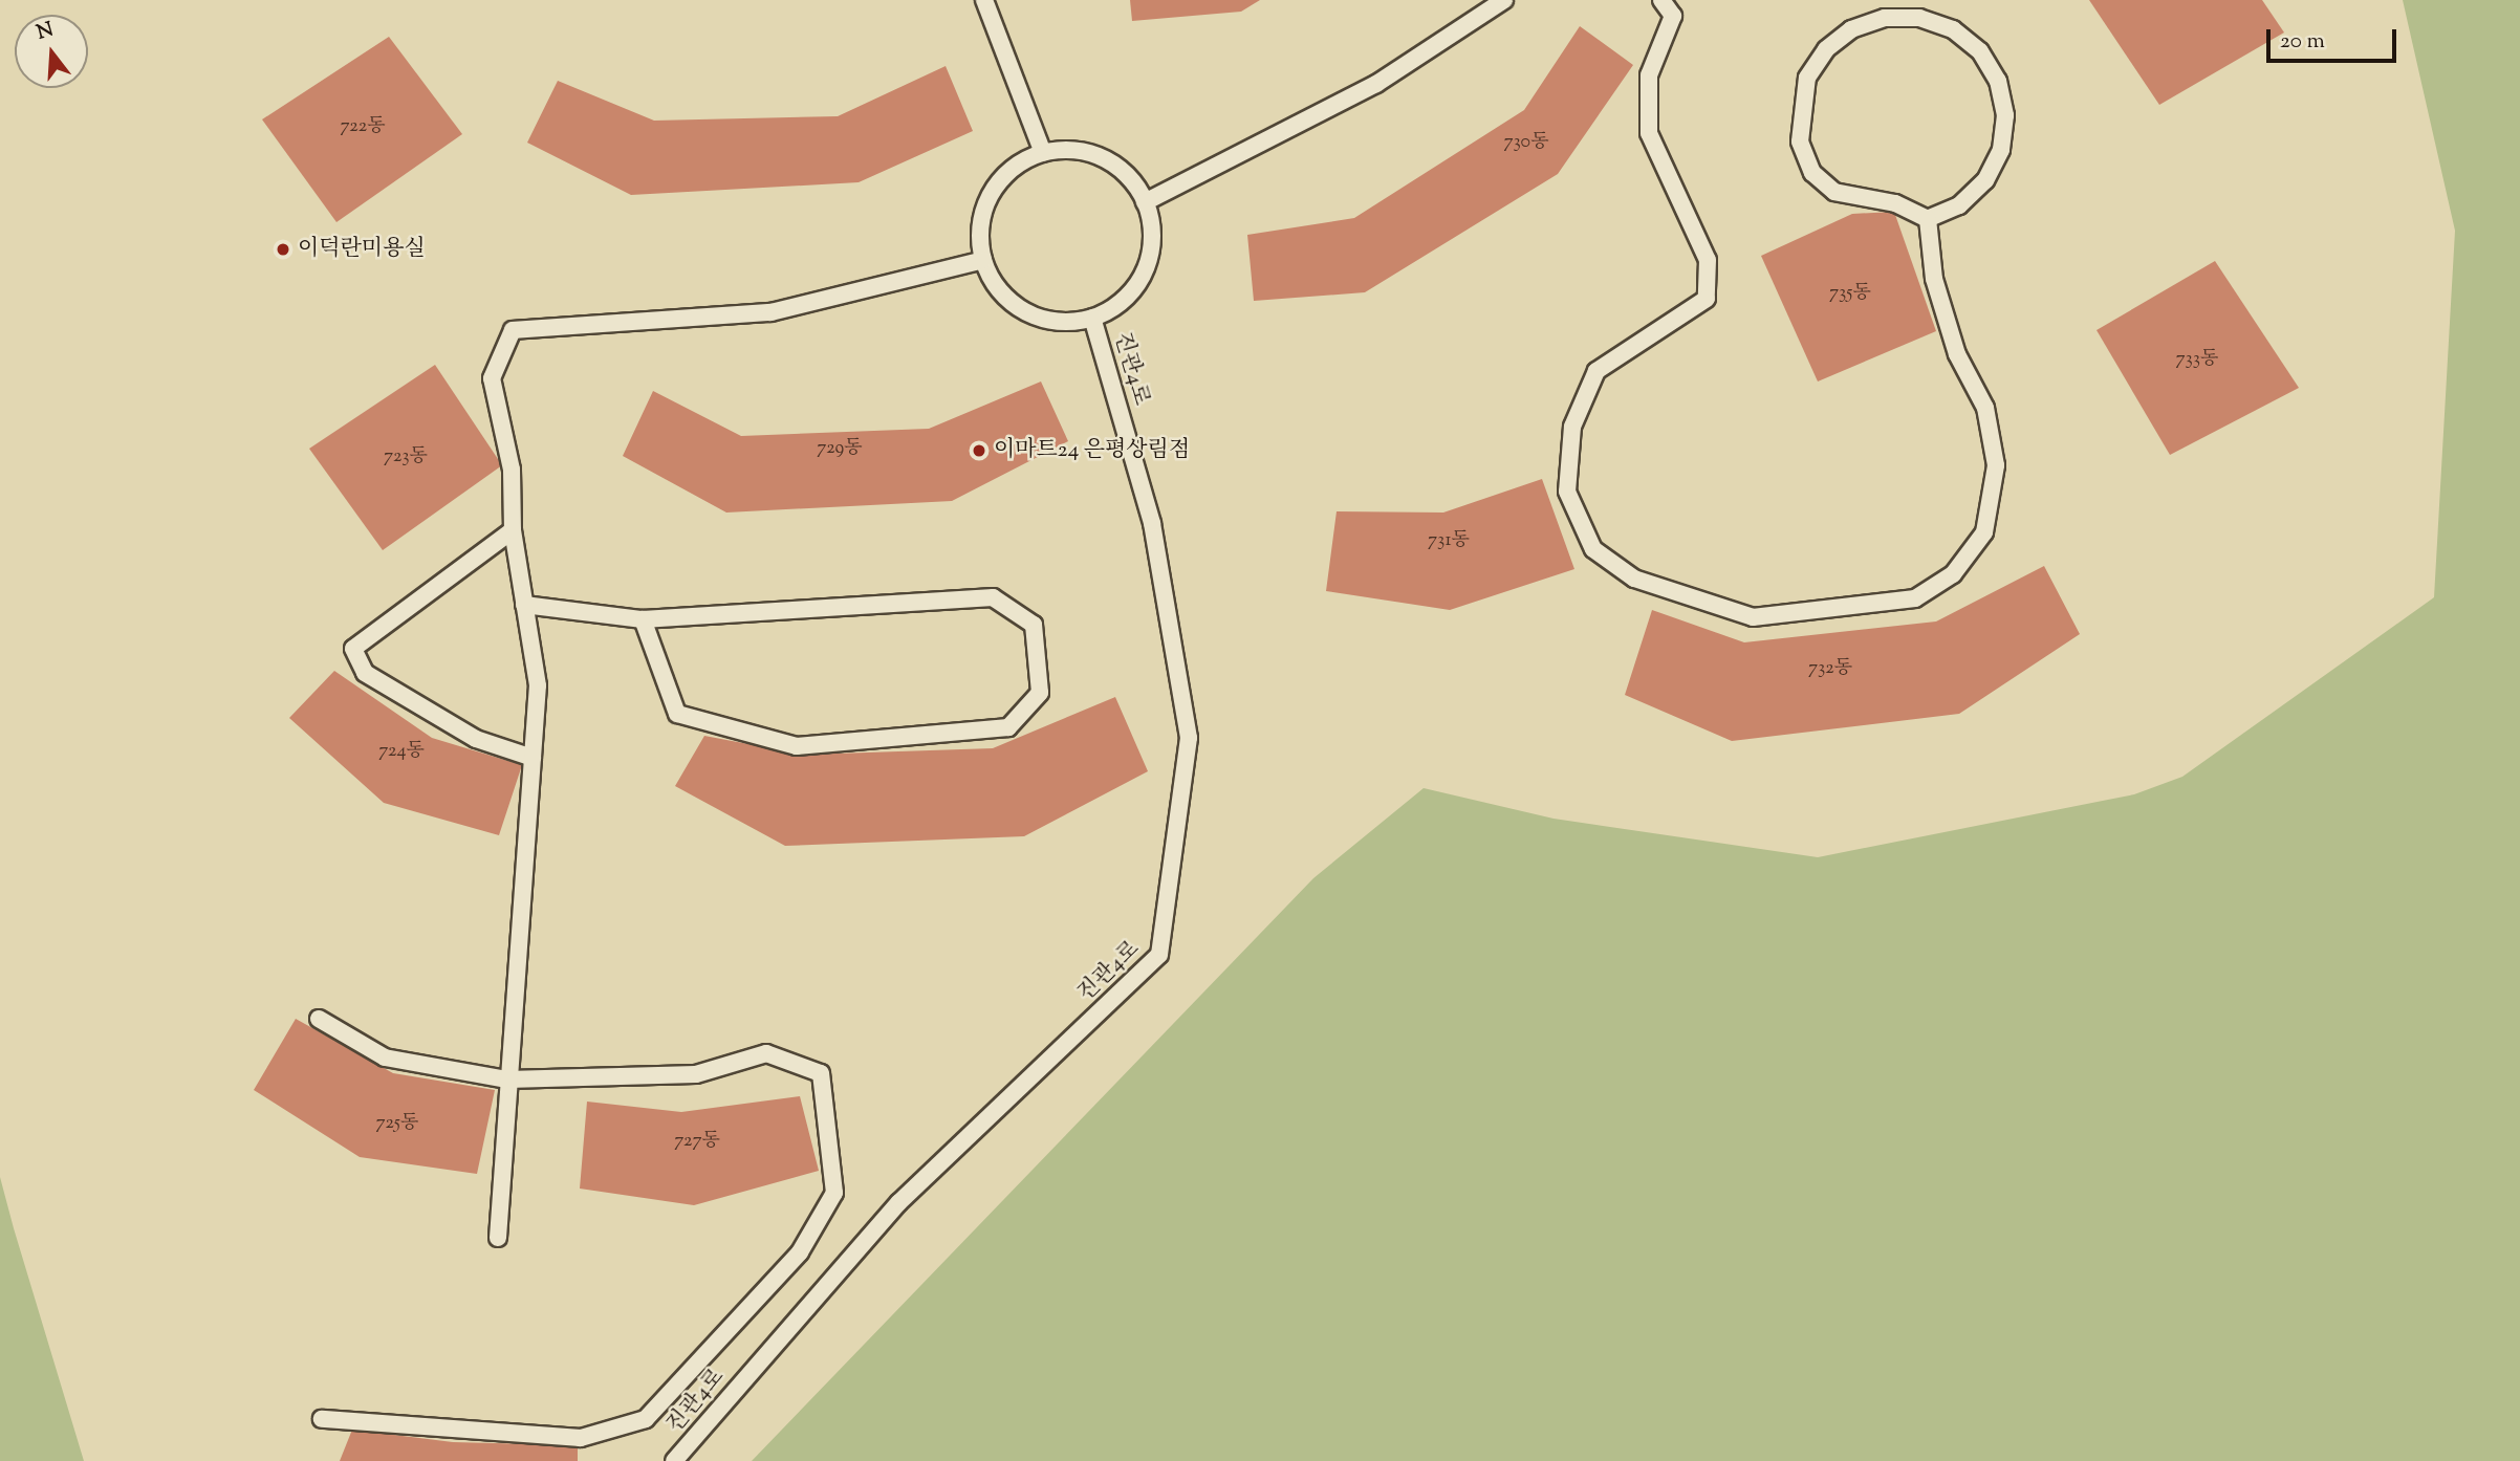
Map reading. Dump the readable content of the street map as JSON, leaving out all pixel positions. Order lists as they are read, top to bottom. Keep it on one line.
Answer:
{"streets":{"lane":["진관4로"]},"places":["이덕란미용실","이마트24 은평상림점"],"house_numbers":["722동","730동","735동","733동","729동","723동","731동","732동","724동","725동","727동"],"scale_bar":"20 m","north":"top"}
